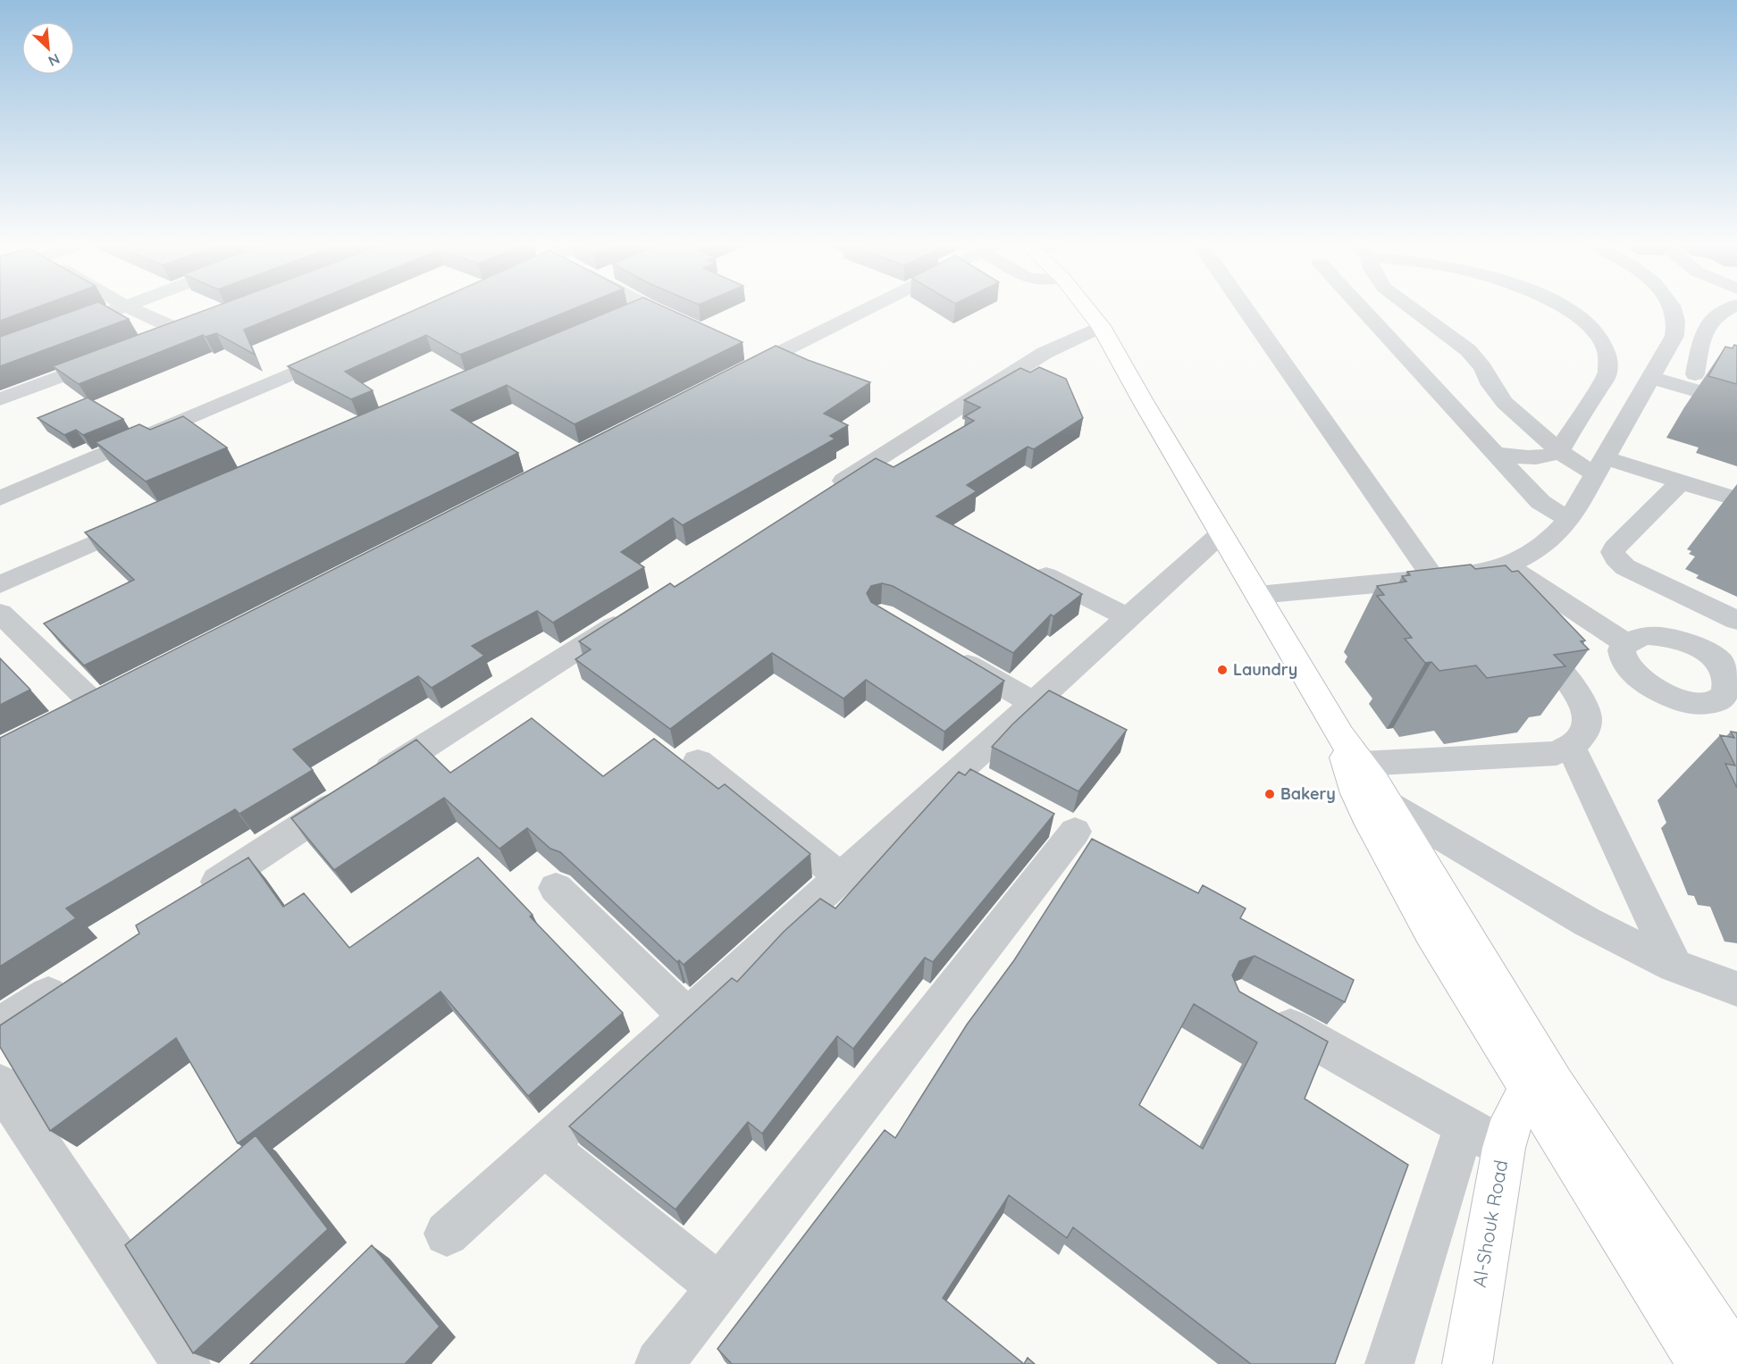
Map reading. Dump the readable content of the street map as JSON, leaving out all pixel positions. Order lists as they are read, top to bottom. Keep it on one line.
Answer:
{"streets":{"main road":["Al-Shouk Road"]},"places":["Laundry","Bakery"],"north":"bottom right"}
